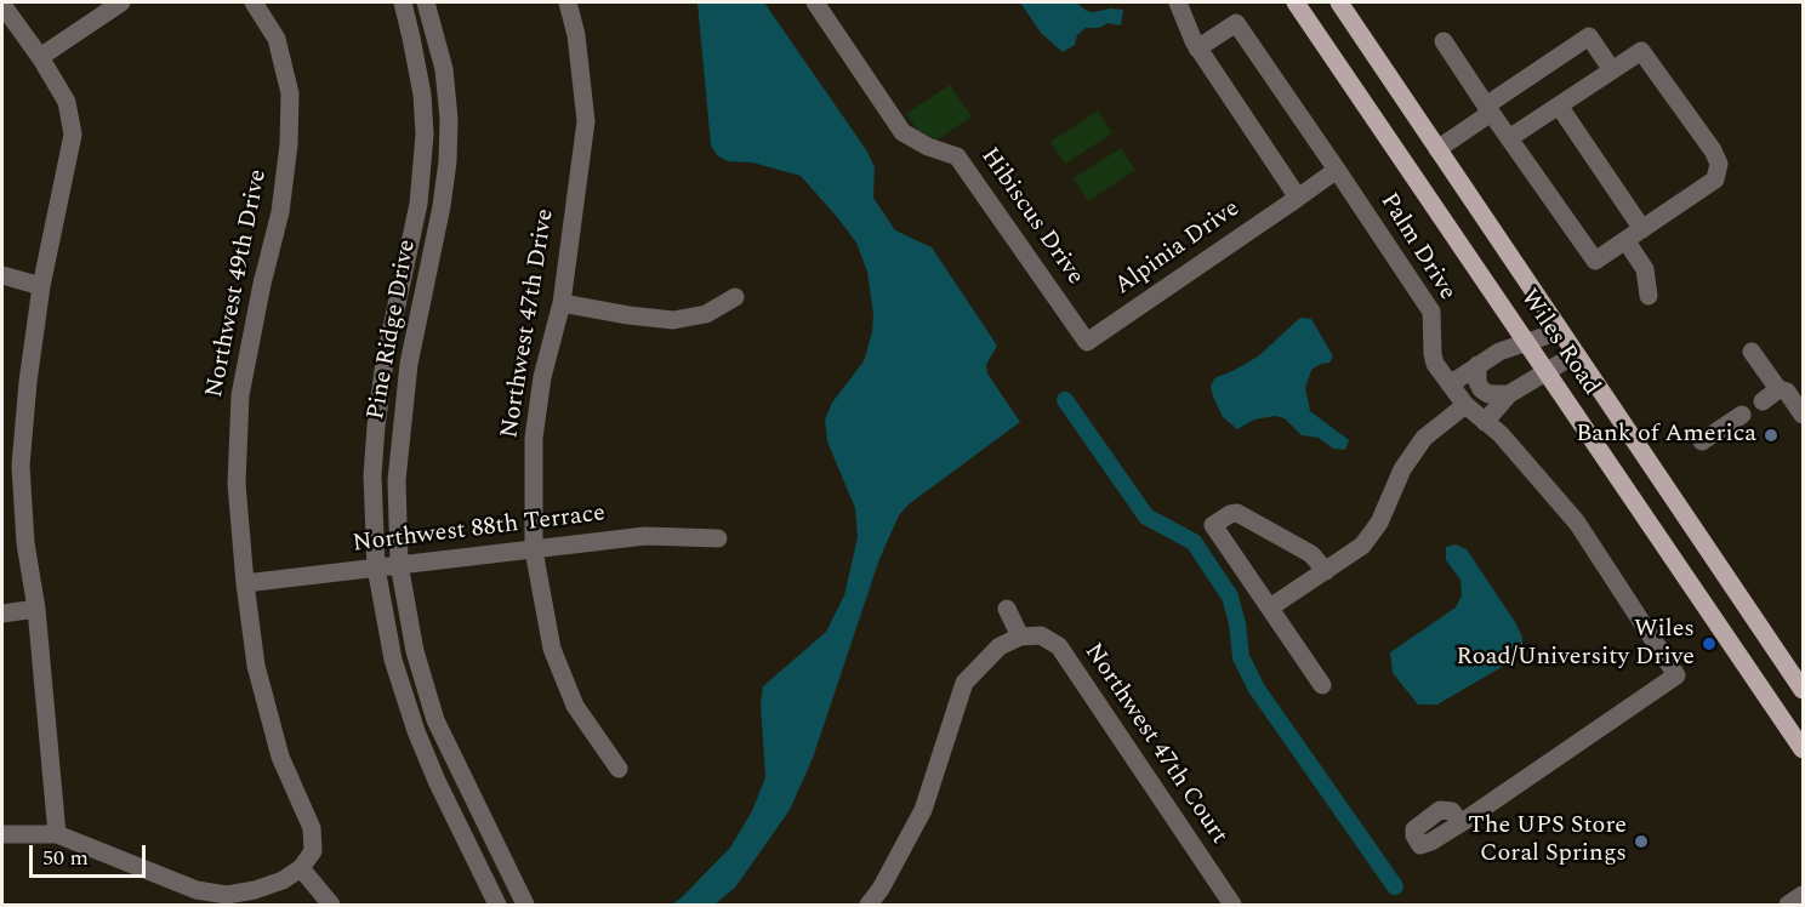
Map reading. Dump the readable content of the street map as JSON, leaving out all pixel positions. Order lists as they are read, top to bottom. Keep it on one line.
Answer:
{"streets":{"main road":["Wiles Road"],"street":["Hibiscus Drive","Palm Drive","Alpinia Drive","Northwest 49th Drive","Northwest 47th Drive","Pine Ridge Drive","Northwest 88th Terrace","Northwest 47th Court"]},"crossings":[["Hibiscus Drive","Alpinia Drive"],["Northwest 49th Drive","Northwest 88th Terrace"],["Northwest 47th Drive","Northwest 88th Terrace"],["Pine Ridge Drive","Northwest 88th Terrace"]],"places":["Bank of America","Wiles Road/University Drive","The UPS Store Coral Springs"],"scale_bar":"50 m"}
